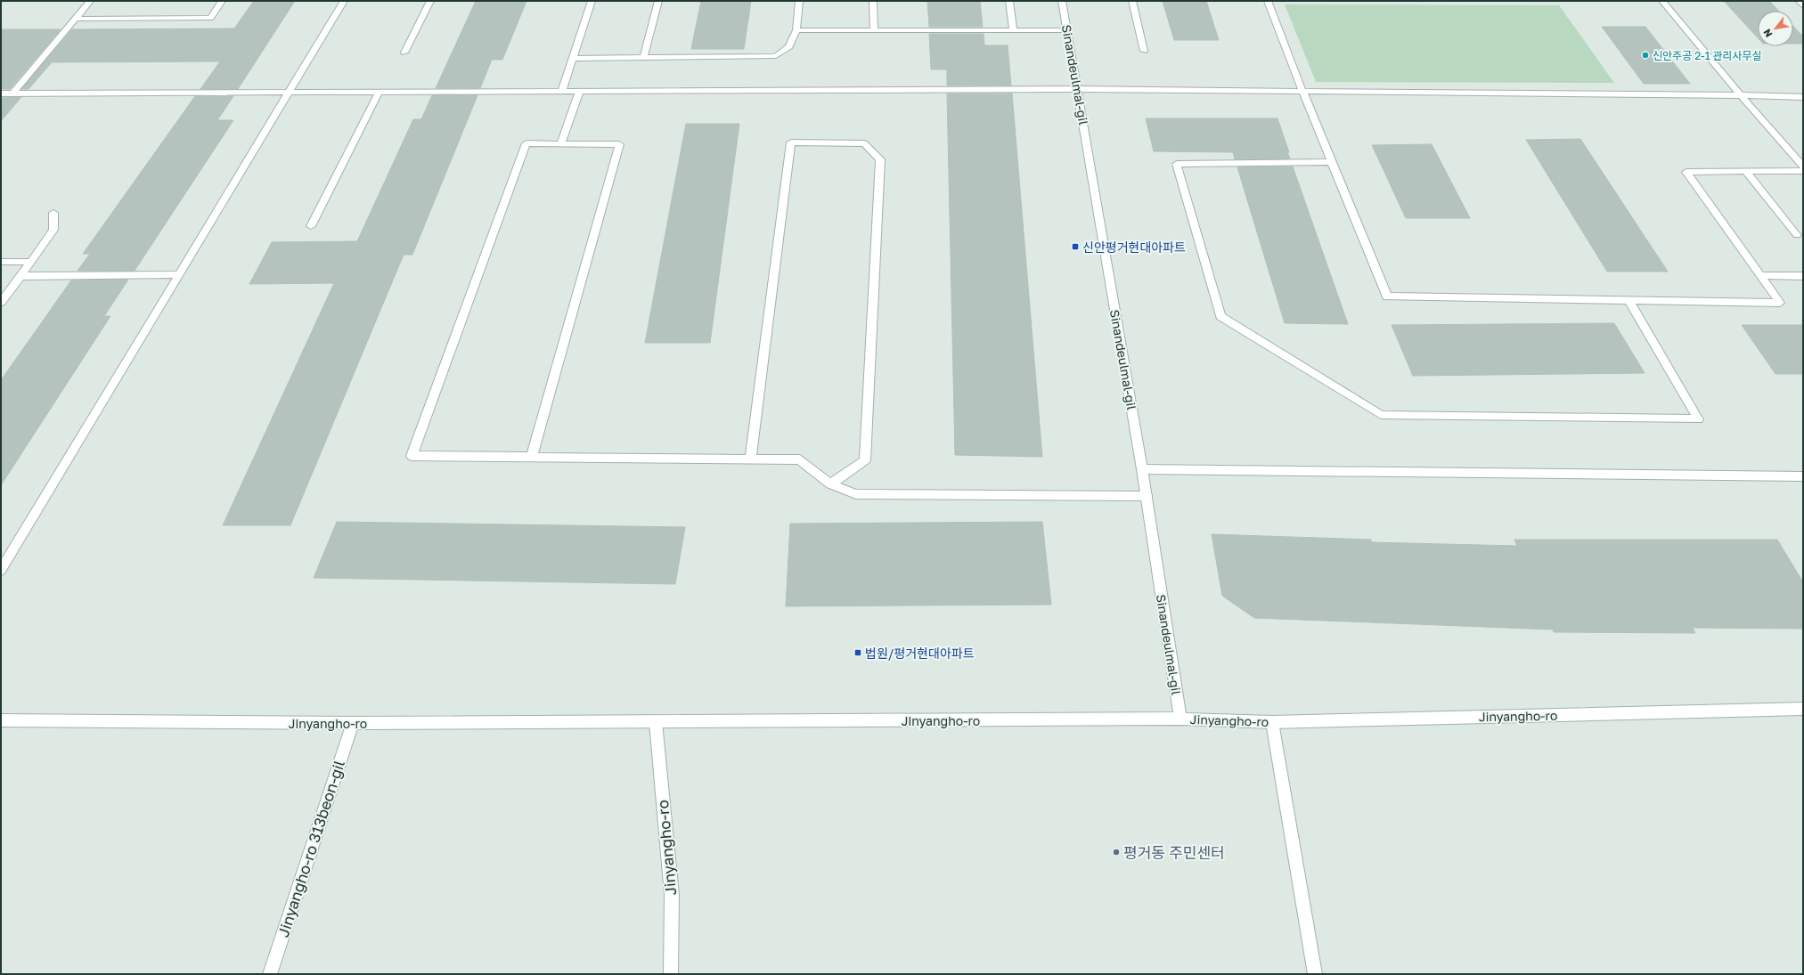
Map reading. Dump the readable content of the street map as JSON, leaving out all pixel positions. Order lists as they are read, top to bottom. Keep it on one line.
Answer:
{"streets":{"street":["Sinandeulmal-gil","Jinyangho-ro","Jinyangho-ro 313beon-gil"]},"crossings":[["Sinandeulmal-gil","Jinyangho-ro"],["Jinyangho-ro","Jinyangho-ro 313beon-gil"]],"places":{"other":["신안주공 2-1 관리사무실","평거동 주민센터"],"transit":["신안평거현대아파트","법원/평거현대아파트"]},"north":"bottom left"}
